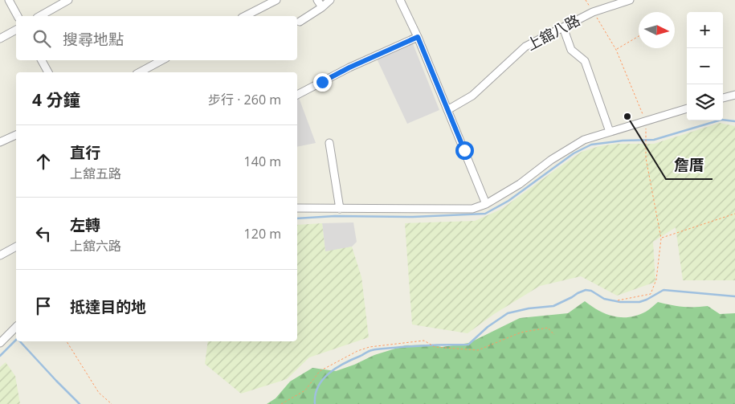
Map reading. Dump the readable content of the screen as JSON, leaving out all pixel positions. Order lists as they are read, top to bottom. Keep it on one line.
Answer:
{"streets":{"street":["上舘八路"]},"places":["詹厝"],"north":"right","page":{"map_buttons":["+","−"],"search":"搜尋地點","heading":["4 分鐘","步行 · 260 m"],"list":[["直行","上舘五路","140 m"],["左轉","上舘六路","120 m"],"抵達目的地"]}}
